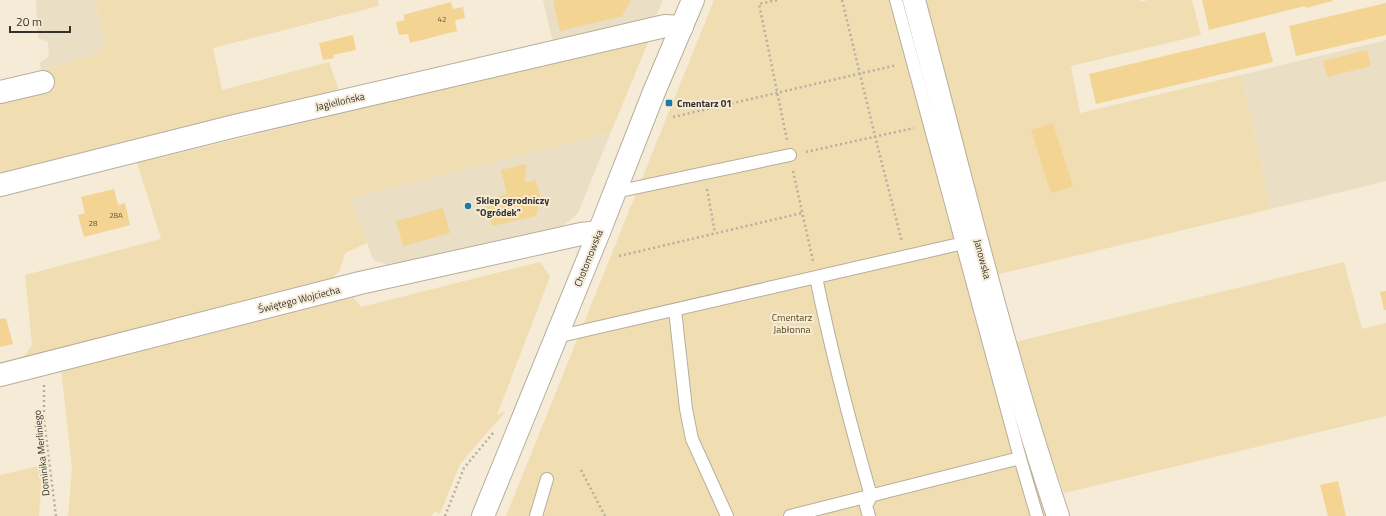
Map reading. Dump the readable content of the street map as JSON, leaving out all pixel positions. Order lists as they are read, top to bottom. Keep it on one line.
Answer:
{"streets":{"street":["Jagiellońska","Chotomowska","Janowska","Świętego Wojciecha"],"path":["Dominika Merliniego"]},"crossings":[["Jagiellońska","Chotomowska"],["Chotomowska","Świętego Wojciecha"],["Świętego Wojciecha","Dominika Merliniego"]],"parks":["Cmentarz Jabłonna"],"places":{"transit":["Cmentarz 01"],"other":["Sklep ogrodniczy \"Ogródek\""]},"house_numbers":["42","28A","28"],"scale_bar":"20 m"}
